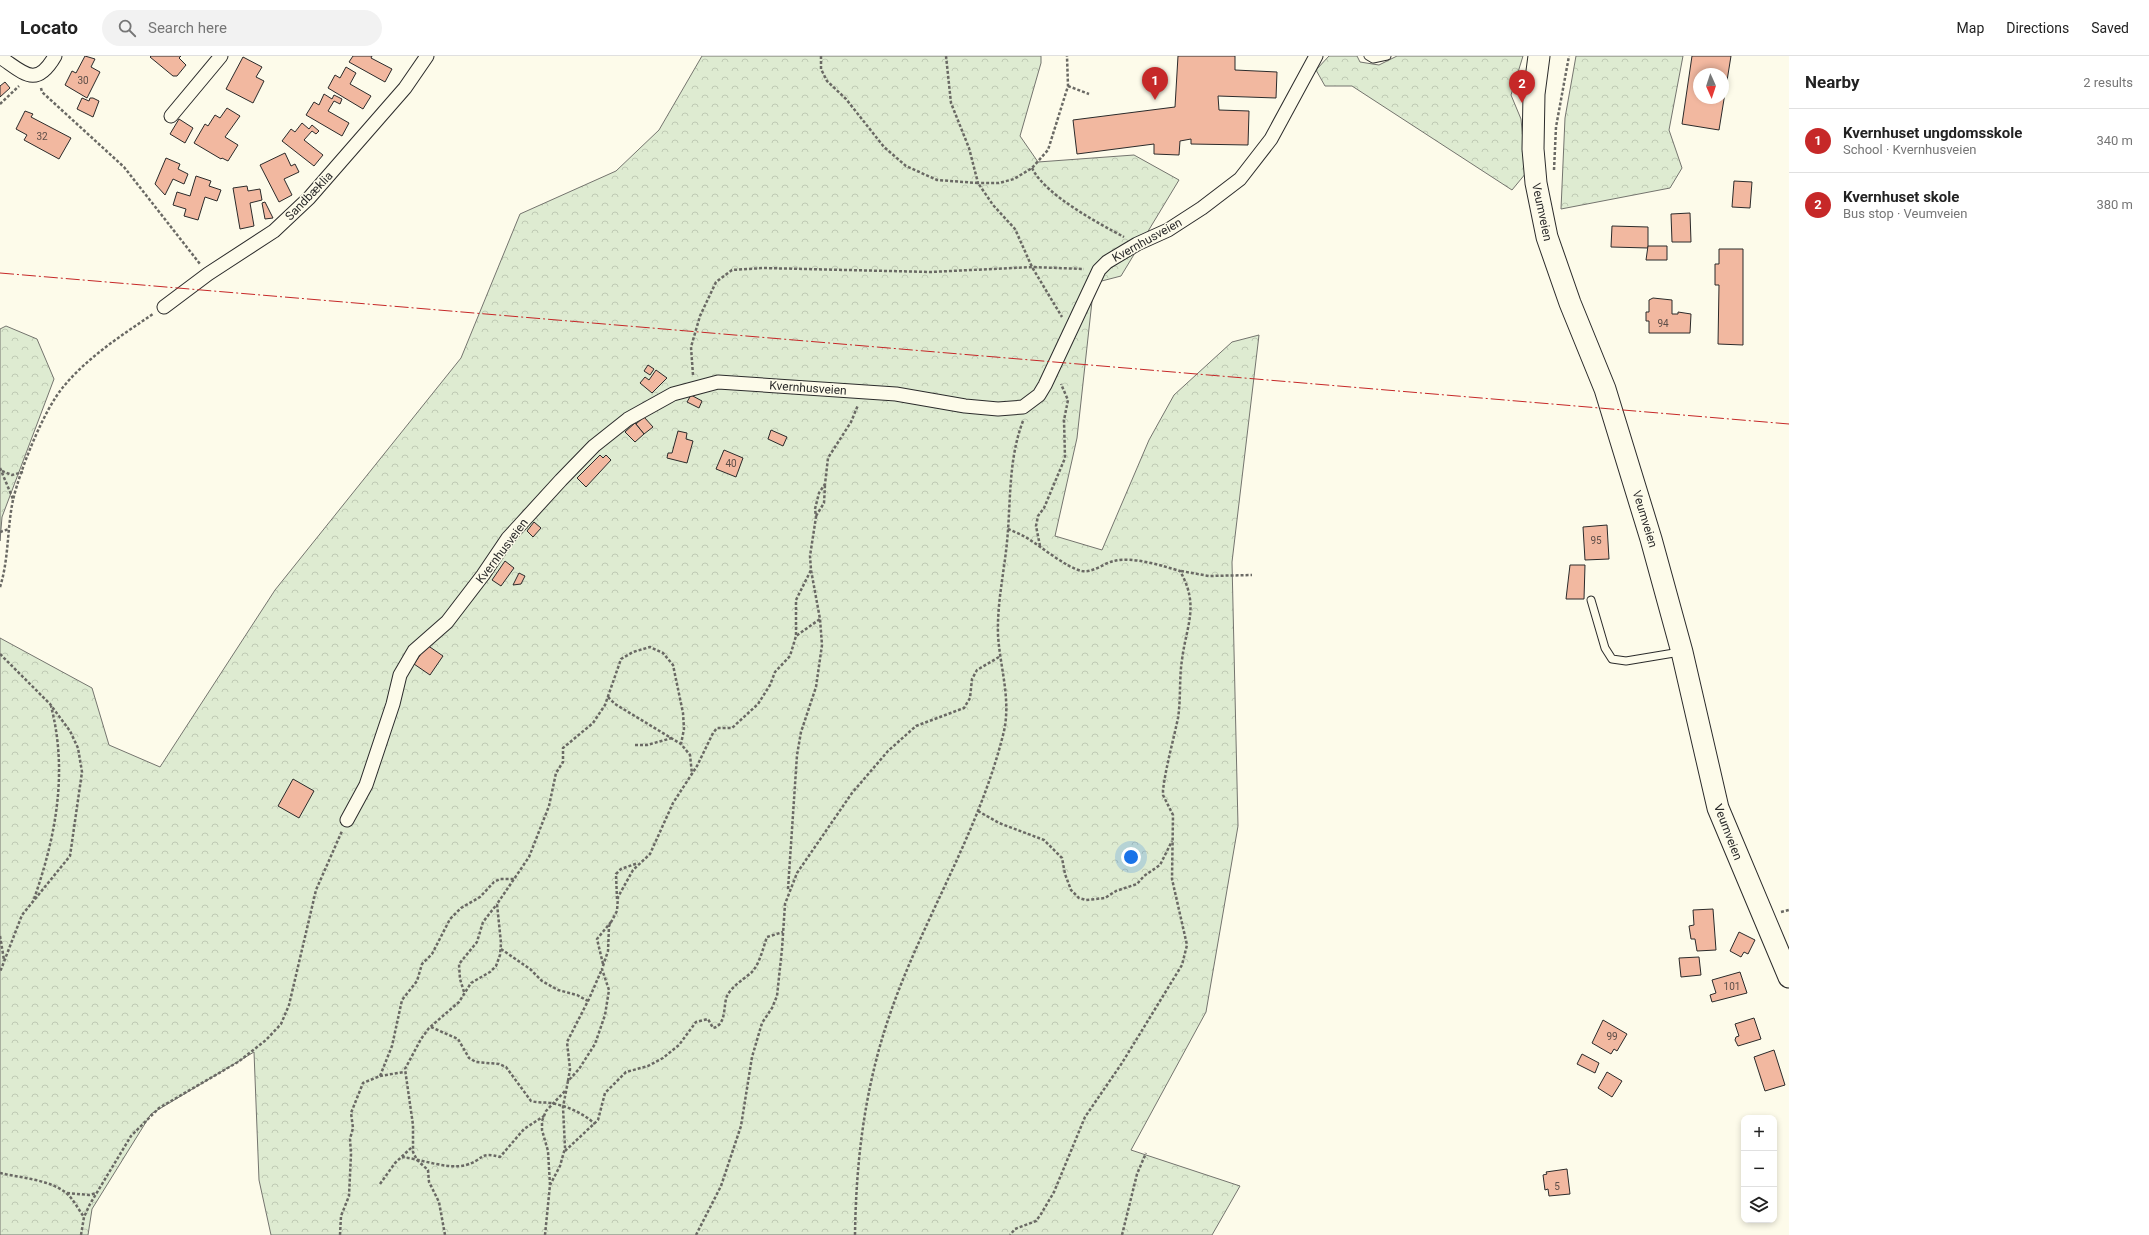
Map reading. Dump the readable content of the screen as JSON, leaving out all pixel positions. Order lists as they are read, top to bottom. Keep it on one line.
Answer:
{"streets":{"main road":["Veumveien"],"street":["Sandbæklia","Kvernhusveien"]},"house_numbers":["30","32","94","40","95","101","99","5"],"north":"bottom","page":{"header":"Locato","search":"Search here","nav":["Map","Directions","Saved"],"heading":["Nearby","2 results"],"pins":["1","2"],"list":[{"mark":"1","name":"Kvernhuset ungdomsskole","note":"School · Kvernhusveien","value":"340 m"},{"mark":"2","name":"Kvernhuset skole","note":"Bus stop · Veumveien","value":"380 m"}],"map_buttons":["+","−"]}}
